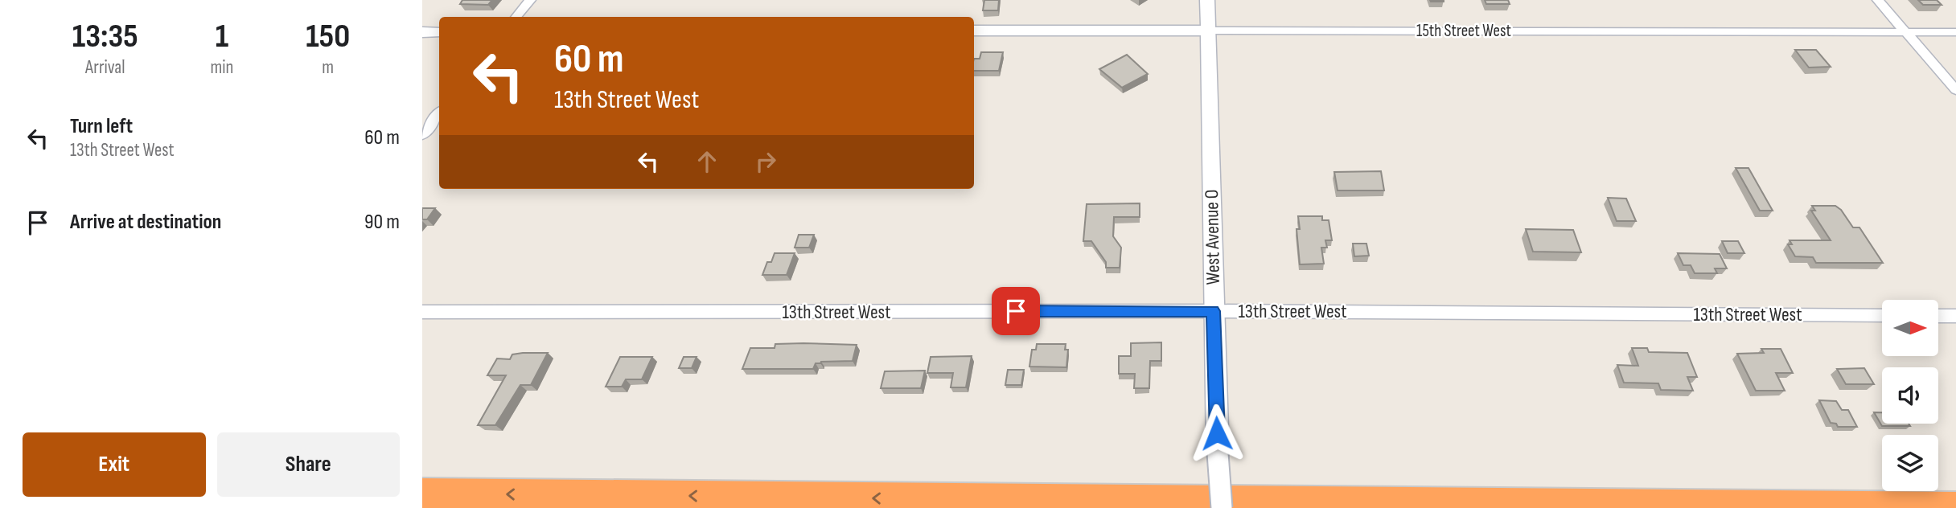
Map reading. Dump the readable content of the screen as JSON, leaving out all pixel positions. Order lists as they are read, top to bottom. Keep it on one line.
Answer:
{"streets":{"street":["15th Street West","West Avenue O","13th Street West"]},"crossings":[["15th Street West","West Avenue O"],["West Avenue O","13th Street West"]],"north":"right","page":{"eta":["13:35","Arrival","1","min","150","m"],"turn":["60 m","13th Street West"],"list":[{"name":"Turn left","note":"13th Street West","value":"60 m"},{"name":"Arrive at destination","value":"90 m"}],"buttons":["Exit","Share"]}}
